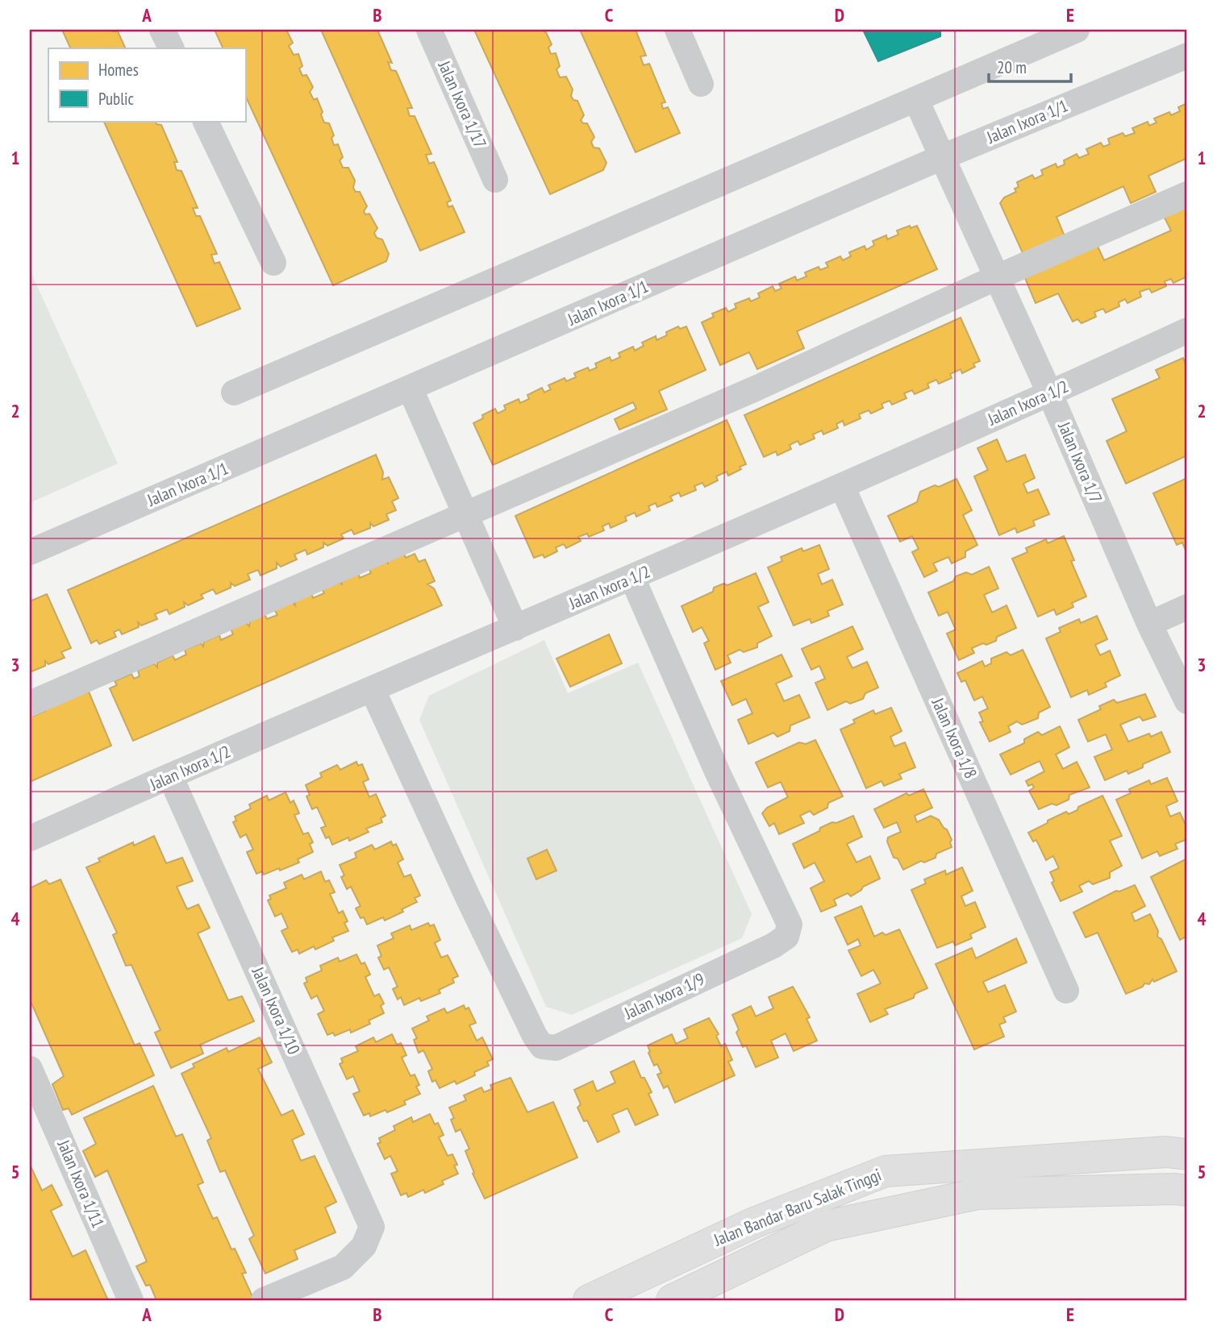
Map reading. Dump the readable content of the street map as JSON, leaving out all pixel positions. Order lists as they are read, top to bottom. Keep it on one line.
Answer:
{"streets":{"main road":["Jalan Bandar Baru Salak Tinggi"],"street":["Jalan Ixora 1/17","Jalan Ixora 1/1","Jalan Ixora 1/2","Jalan Ixora 1/7","Jalan Ixora 1/8","Jalan Ixora 1/9","Jalan Ixora 1/10","Jalan Ixora 1/11"]},"crossings":[["Jalan Ixora 1/1","Jalan Ixora 1/7"],["Jalan Ixora 1/2","Jalan Ixora 1/7"],["Jalan Ixora 1/2","Jalan Ixora 1/8"],["Jalan Ixora 1/2","Jalan Ixora 1/9"],["Jalan Ixora 1/2","Jalan Ixora 1/10"]],"legend":["Homes","Public"],"scale_bar":"20 m","grid":{"columns":["A","B","C","D","E"],"rows":["1","2","3","4","5"]}}
